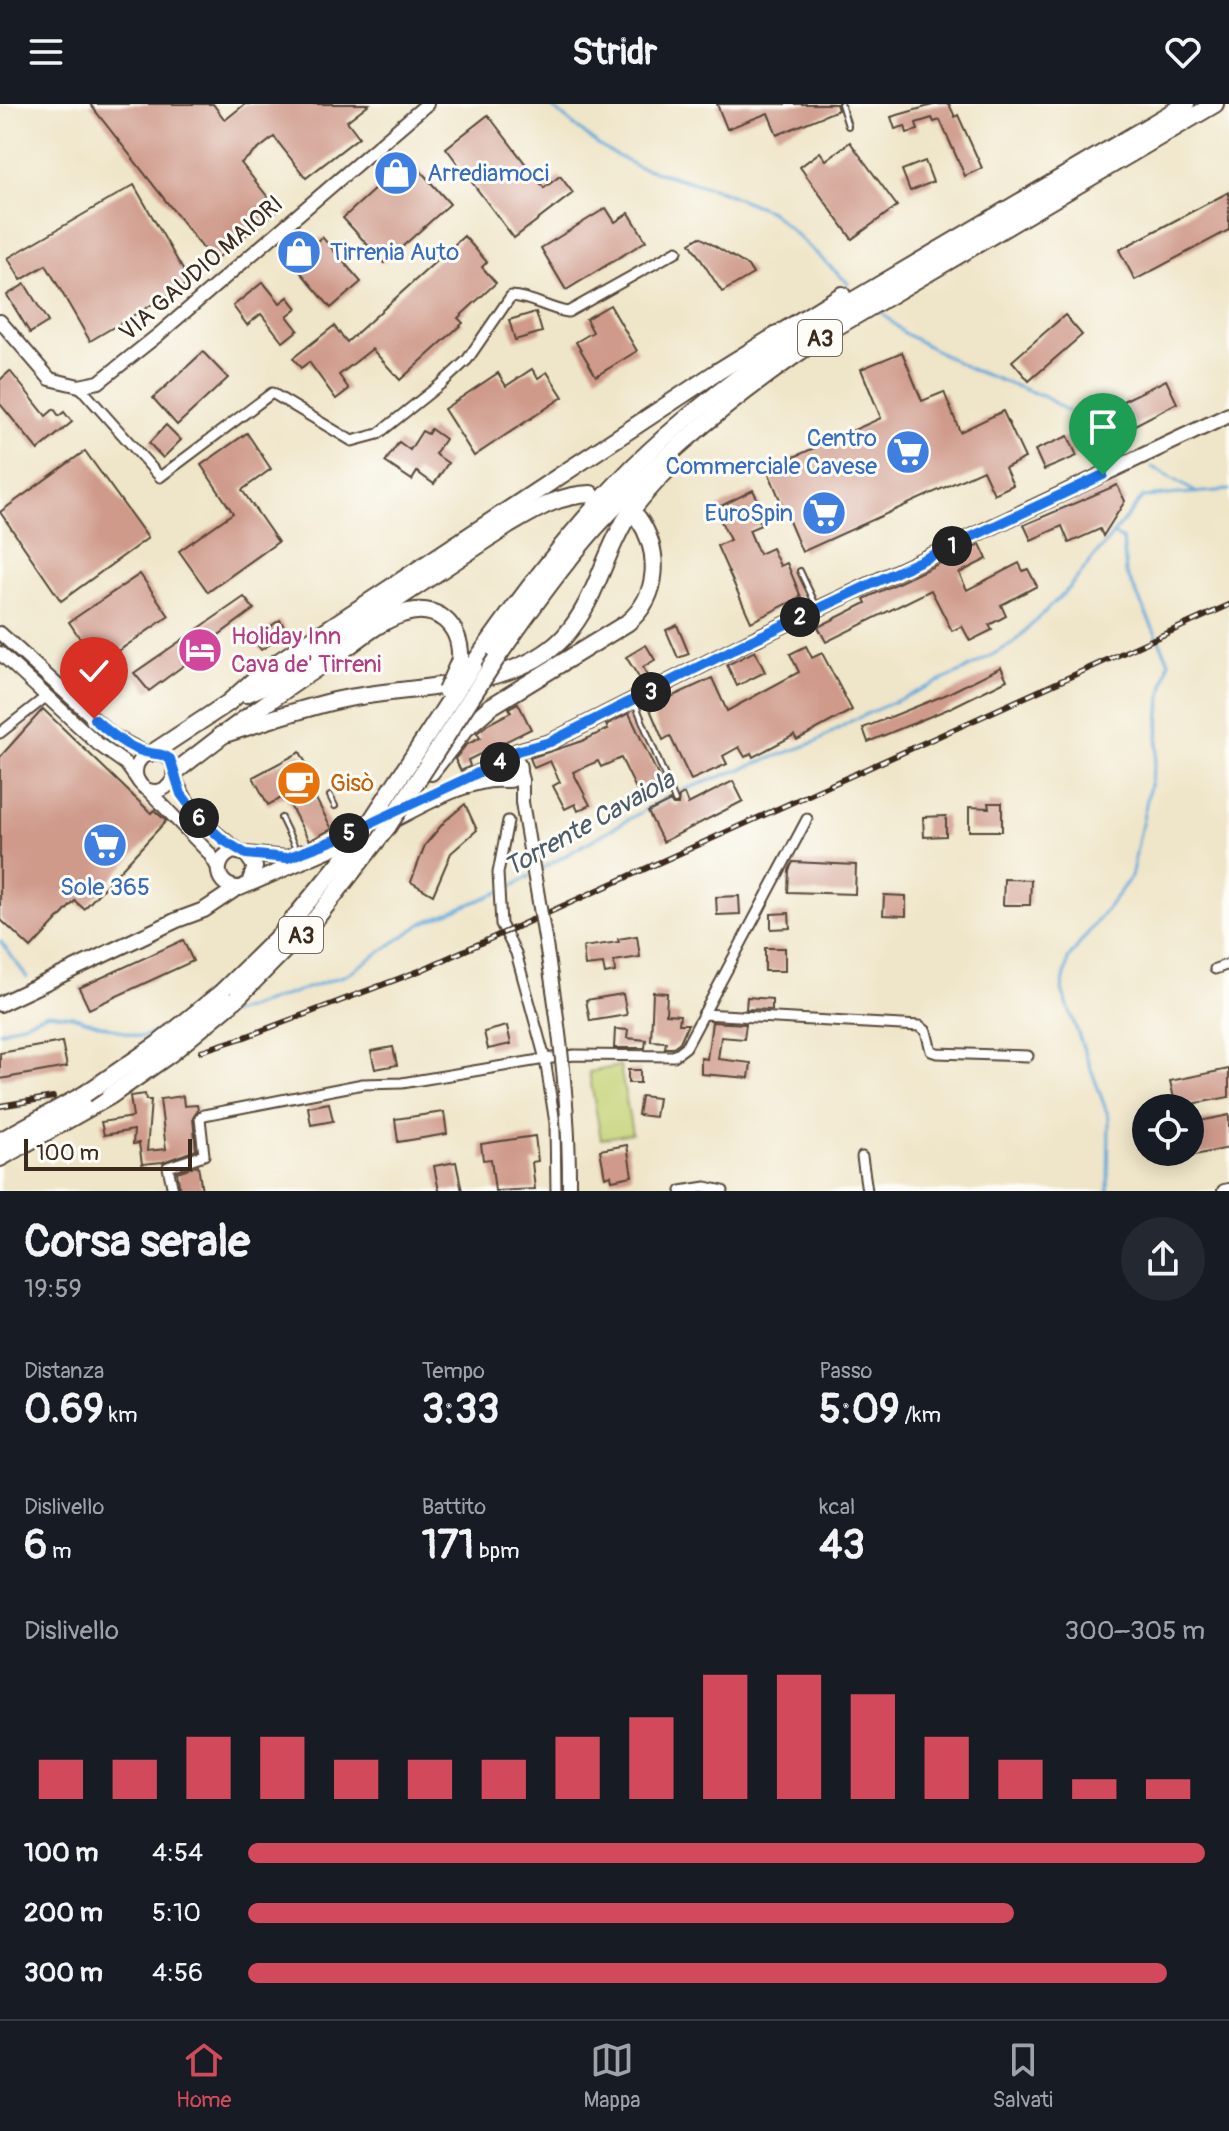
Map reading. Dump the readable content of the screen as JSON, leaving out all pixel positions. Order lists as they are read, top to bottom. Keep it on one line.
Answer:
{"streets":{"highway":["A3"],"street":["VIA GAUDIO MAIORI"]},"water":["Torrente Cavaiola"],"places":{"shop":["Arrediamoci","Tirrenia Auto"],"supermarket":["Centro Commerciale Cavese","EuroSpin","Sole 365"],"hotel":["Holiday Inn Cava de' Tirreni"],"cafe":["Gisò"]},"scale_bar":"100 m","page":{"header":"Stridr","pins":["1","2","3","4","6","5"],"scale":"100 m","heading":["Corsa serale","19:59"],"stats":[["Distanza","0.69 km"],["Tempo","3:33"],["Passo","5:09 /km"],["Dislivello","6 m"],["Battito","171 bpm"],["kcal","43"]],"chart":["Dislivello","300–305 m"],"list":[{"name":"100 m","note":"4:54"},{"name":"200 m","note":"5:10"},{"name":"300 m","note":"4:56"}],"tabs":["Home","Mappa","Salvati"]}}
